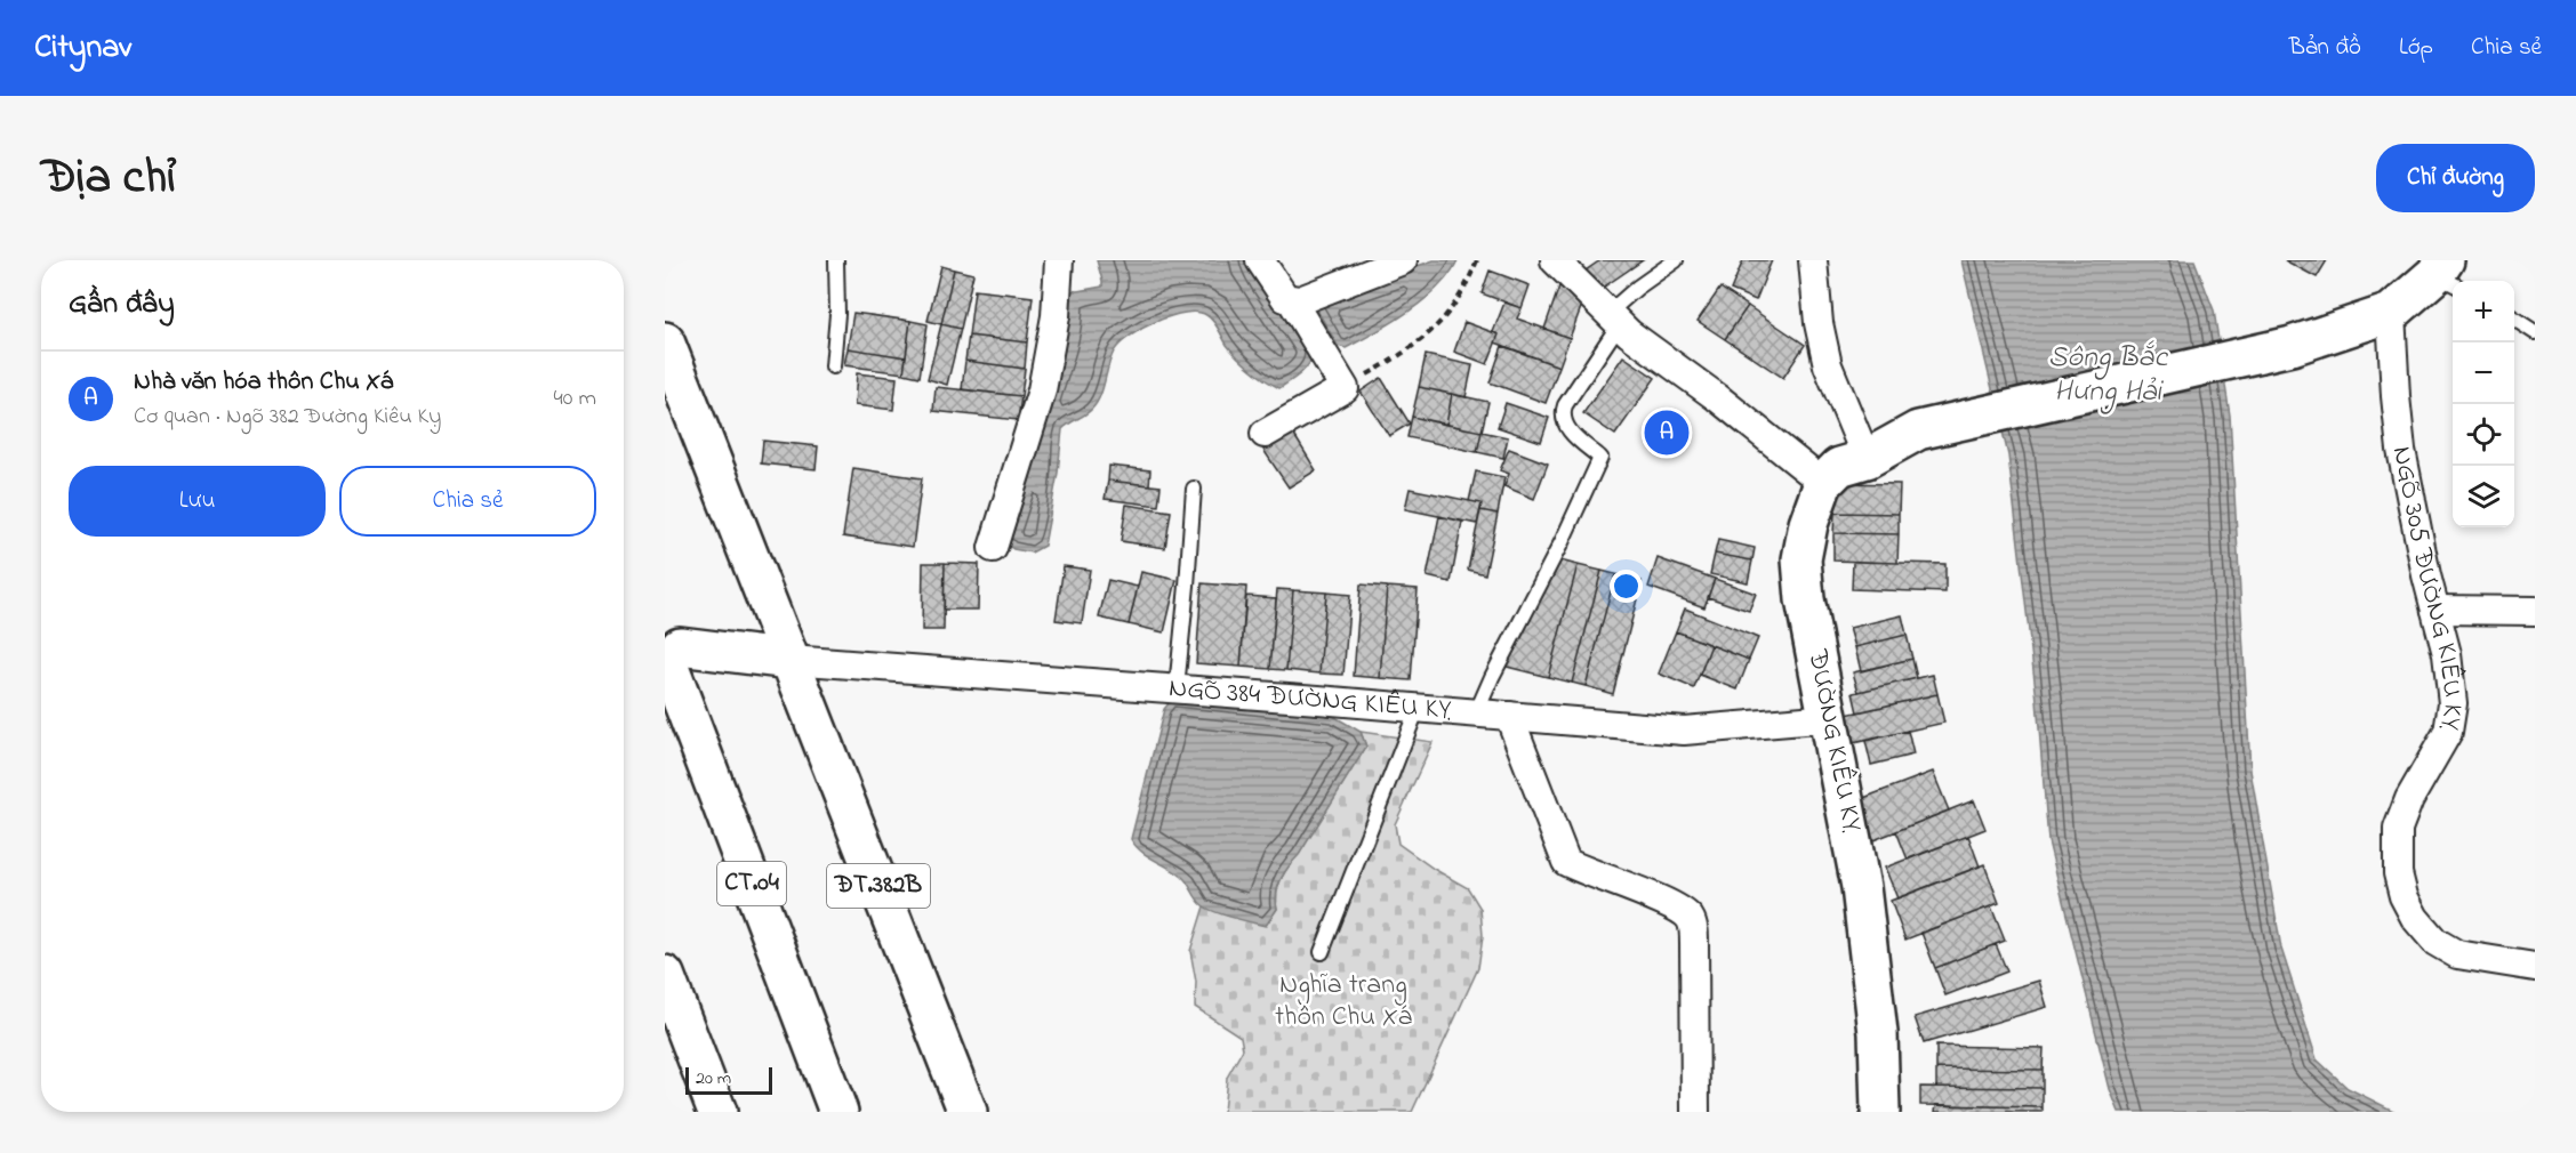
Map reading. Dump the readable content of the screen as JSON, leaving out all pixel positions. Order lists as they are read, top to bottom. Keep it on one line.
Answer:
{"streets":{"main road":["ĐƯỜNG KIÊU KỴ","CT.04","ĐT.382B"],"street":["NGÕ 305 ĐƯỜNG KIÊU KỴ","NGÕ 384 ĐƯỜNG KIÊU KỴ"]},"crossings":[["NGÕ 384 ĐƯỜNG KIÊU KỴ","ĐƯỜNG KIÊU KỴ"],["NGÕ 384 ĐƯỜNG KIÊU KỴ","ĐT.382B"]],"water":["Sông Bắc Hưng Hải"],"parks":["Nghĩa trang thôn Chu Xá"],"scale_bar":"20 m","page":{"header":"Citynav","nav":["Bản đồ","Lớp","Chia sẻ"],"title":"Địa chỉ","buttons":["Chỉ đường",["Lưu","Chia sẻ"]],"heading":"Gần đây","map_buttons":["+","−"],"list":[{"mark":"A","name":"Nhà văn hóa thôn Chu Xá","note":"Cơ quan · Ngõ 382 Đường Kiêu Kỵ","value":"40 m"}],"pins":"A","scale":"20 m"}}
